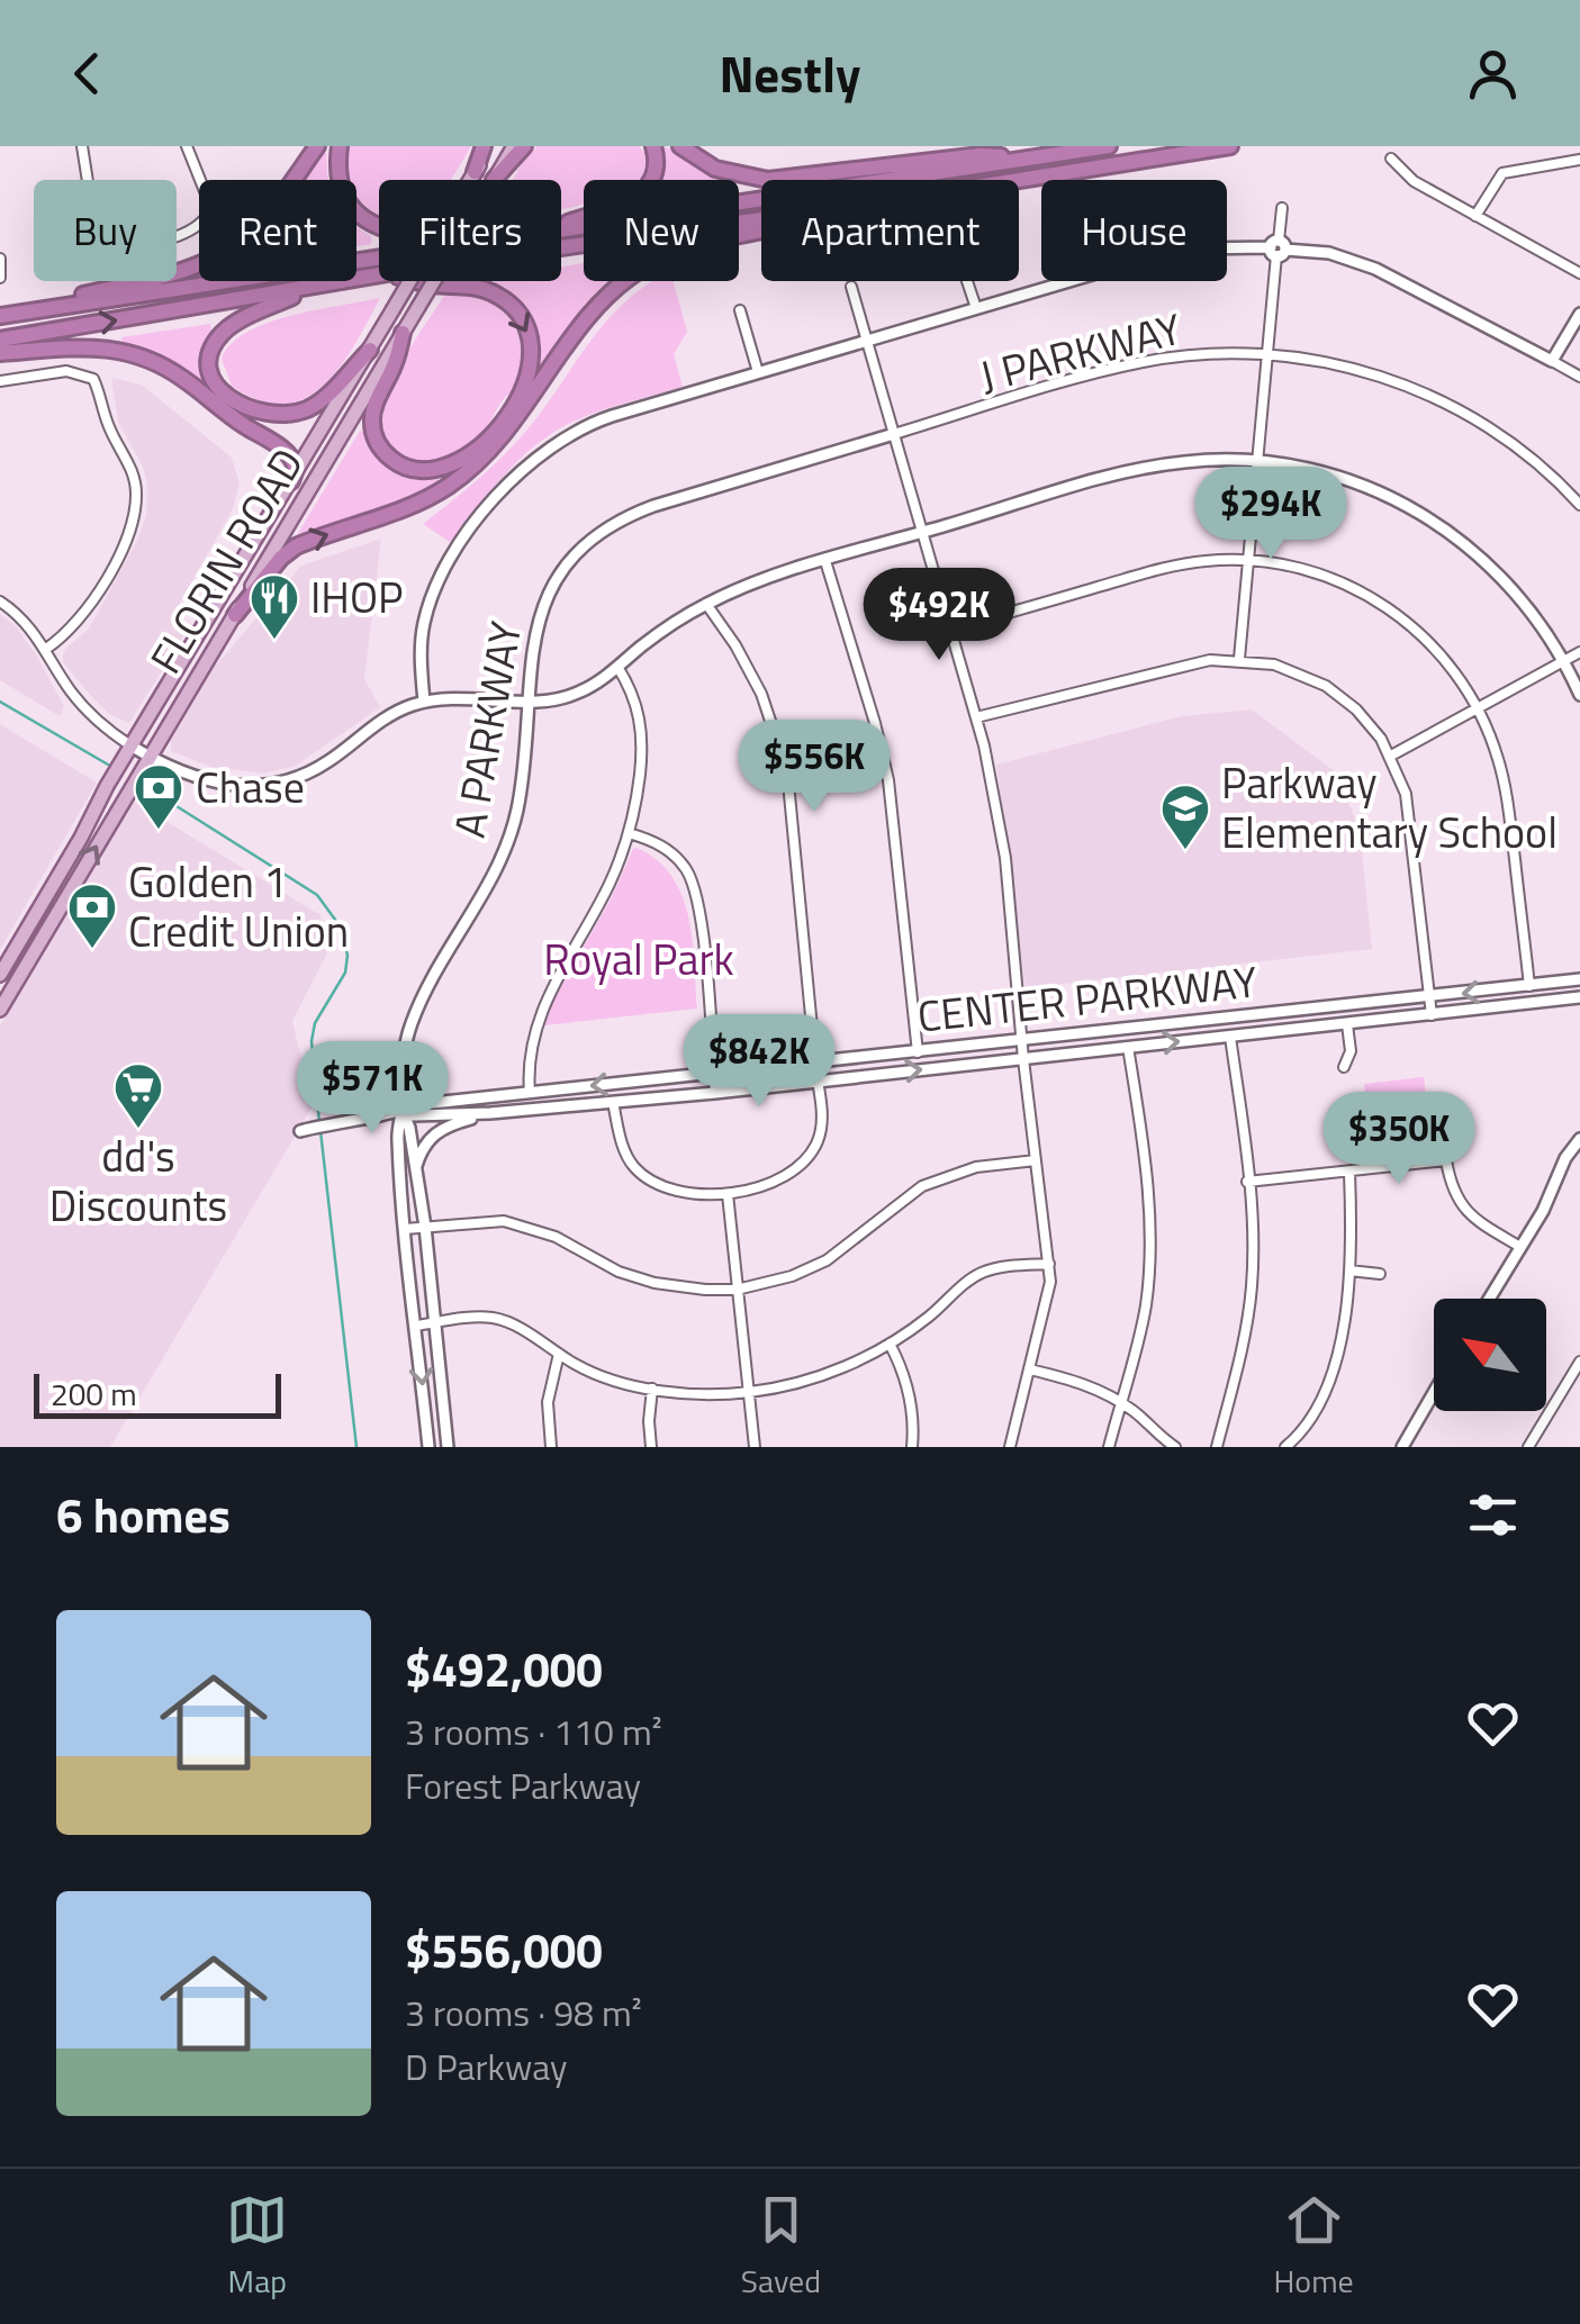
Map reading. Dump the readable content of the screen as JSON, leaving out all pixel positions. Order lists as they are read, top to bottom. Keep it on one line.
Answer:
{"streets":{"main road":["FLORIN ROAD"],"street":["J PARKWAY","A PARKWAY","CENTER PARKWAY"]},"crossings":[["J PARKWAY","A PARKWAY"],["A PARKWAY","CENTER PARKWAY"]],"parks":["Royal Park"],"places":{"restaurant":["IHOP"],"bank":["Chase","Golden 1 Credit Union"],"school or university":["Parkway Elementary School"],"supermarket":["dd's Discounts"]},"scale_bar":"200 m","north":"top left","page":{"header":"Nestly","chip":["Buy","Rent","Filters","New","Apartment","House"],"price":["$294K","$492K","$556K","$842K","$571K","$350K"],"scale":"200 m","heading":"6 homes","list":[{"name":"$492,000","note":"3 rooms · 110 m² · Forest Parkway"},{"name":"$556,000","note":"3 rooms · 98 m² · D Parkway"}],"tabs":["Map","Saved","Home"]}}
